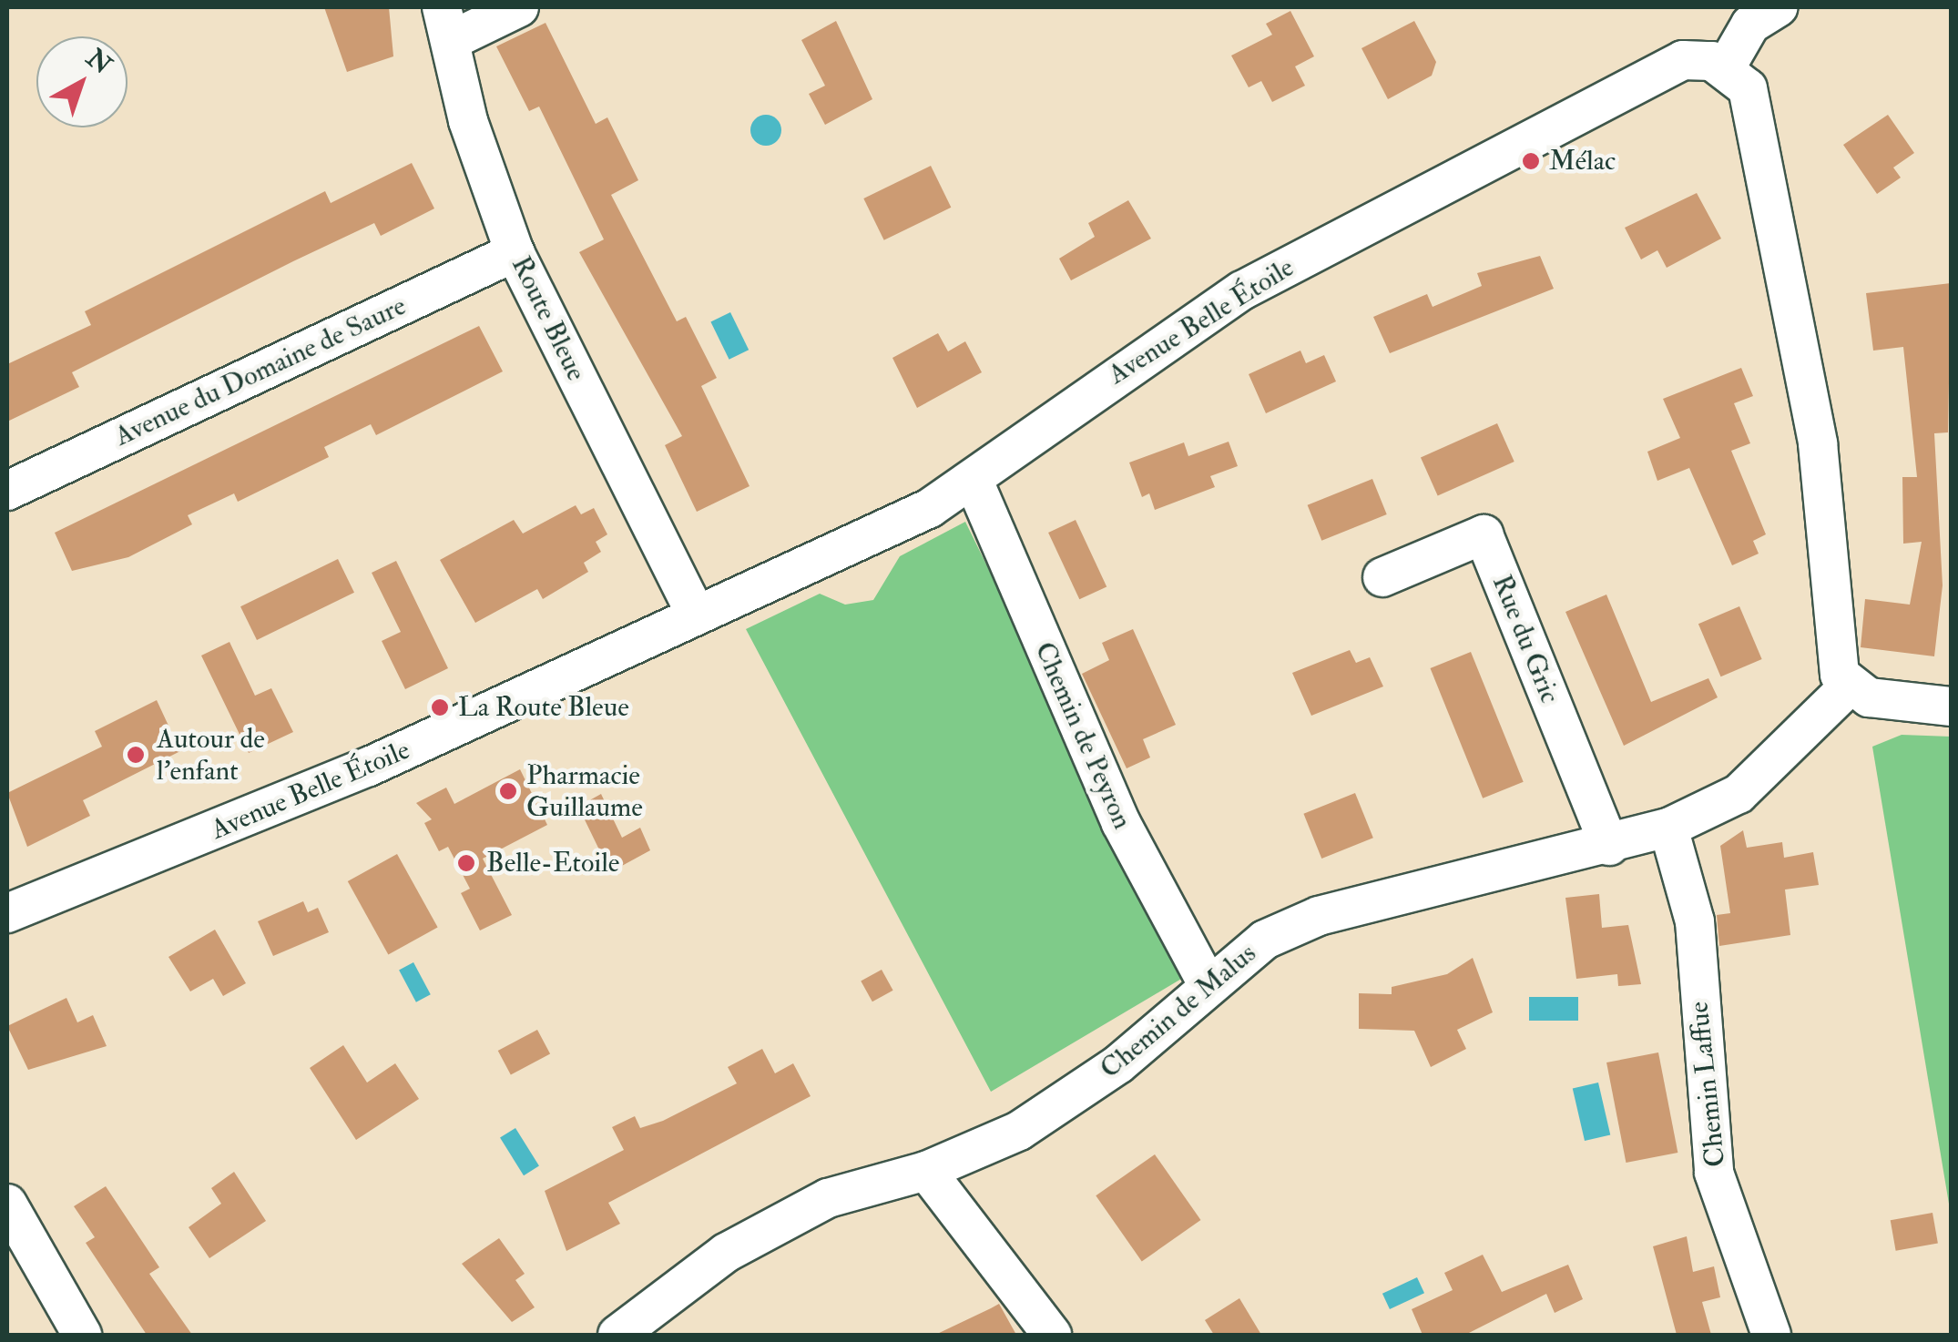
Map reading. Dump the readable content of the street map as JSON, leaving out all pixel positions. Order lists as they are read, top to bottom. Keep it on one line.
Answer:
{"streets":{"street":["Route Bleue","Avenue Belle Étoile","Avenue du Domaine de Saure","Rue du Gric","Chemin de Peyron","Chemin de Malus","Chemin Laffue"]},"crossings":[["Route Bleue","Avenue Belle Étoile"],["Route Bleue","Avenue du Domaine de Saure"],["Avenue Belle Étoile","Chemin de Peyron"],["Rue du Gric","Chemin de Malus"],["Chemin de Peyron","Chemin de Malus"],["Chemin de Malus","Chemin Laffue"]],"places":["Mélac","La Route Bleue","Autour de l'enfant","Pharmacie Guillaume","Belle-Etoile"],"north":"top right"}
